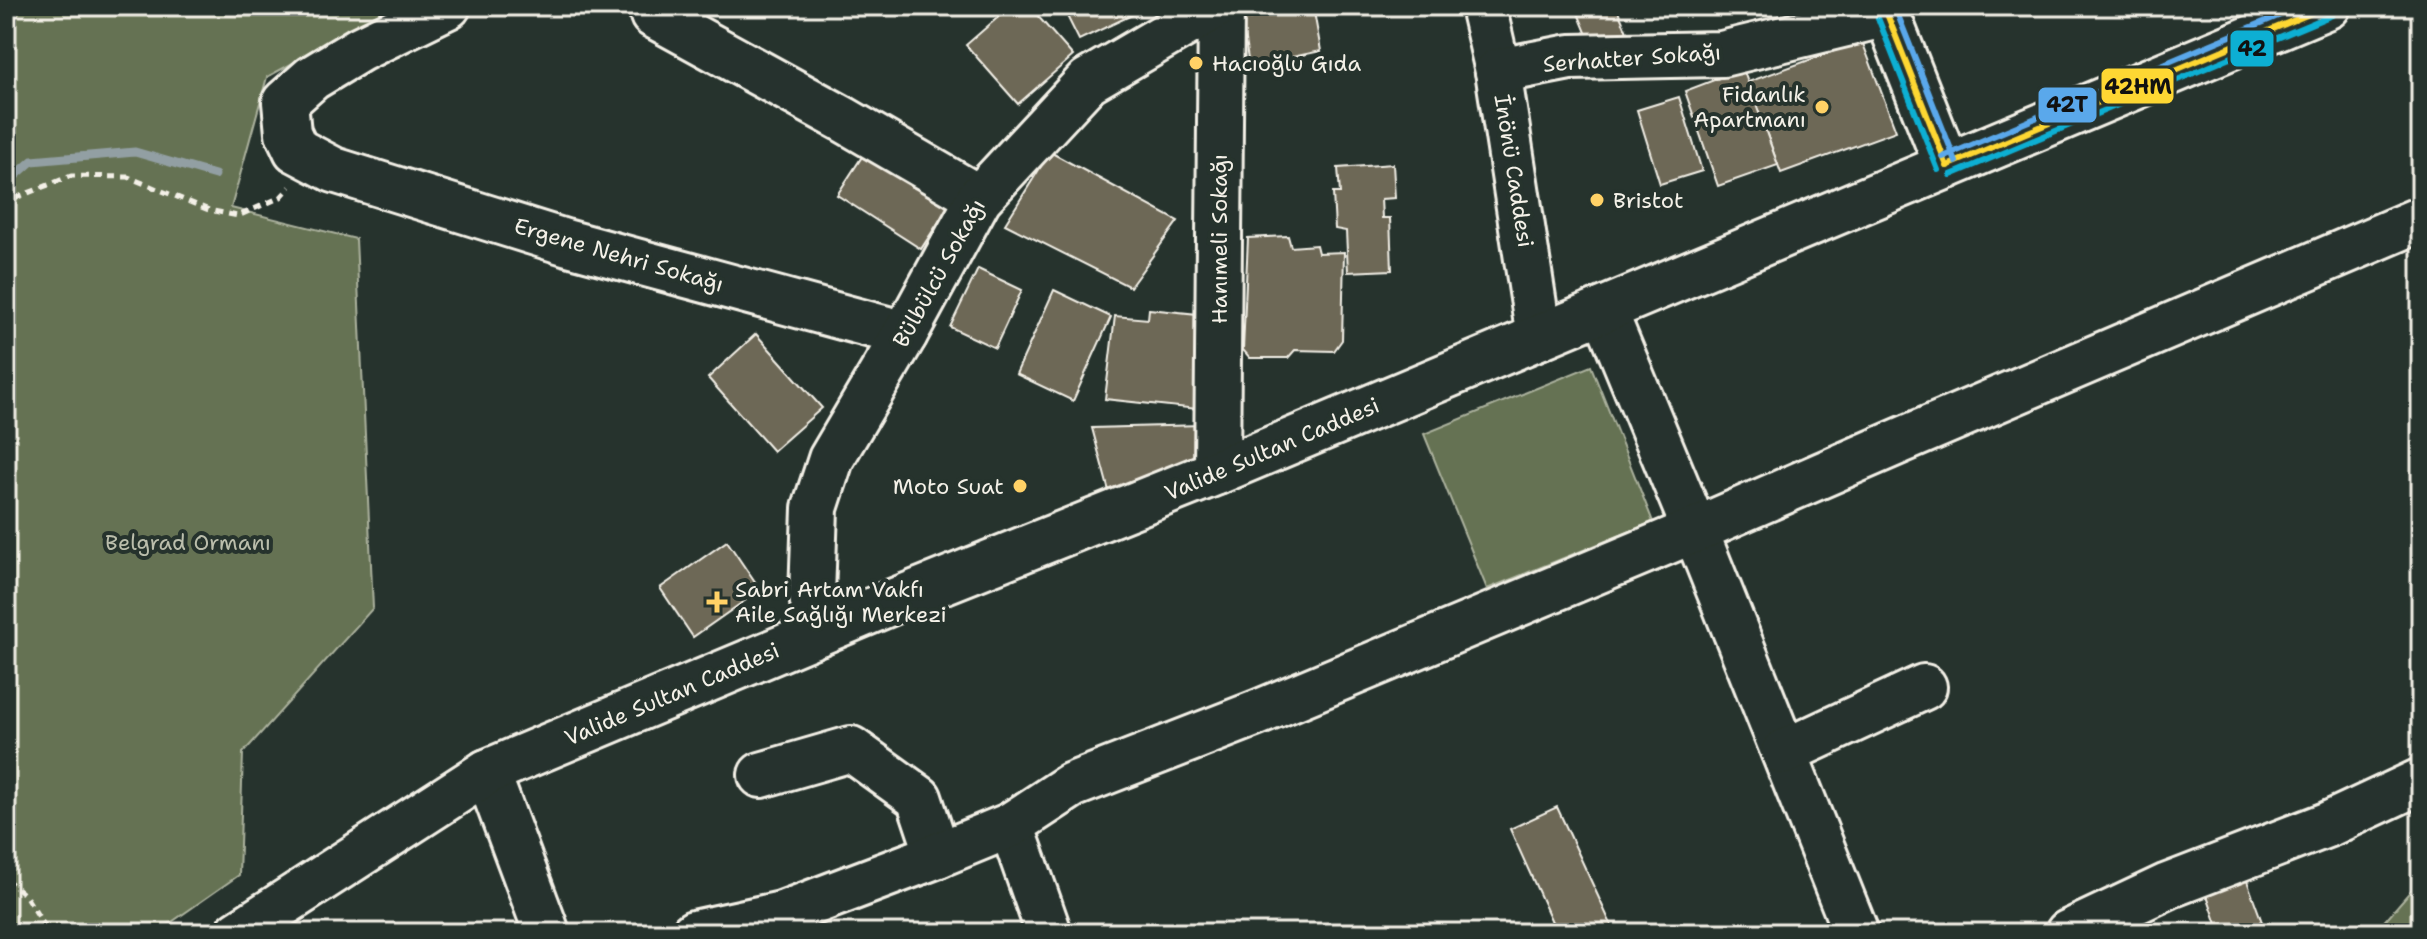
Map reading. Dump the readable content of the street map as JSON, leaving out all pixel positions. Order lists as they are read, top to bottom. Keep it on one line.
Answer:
{"streets":{"street":["Serhatter Sokağı","İnönü Caddesi","Hanımeli Sokağı","Ergene Nehri Sokağı","Bülbülcü Sokağı","Valide Sultan Caddesi"]},"crossings":[["Serhatter Sokağı","İnönü Caddesi"],["Serhatter Sokağı","Valide Sultan Caddesi"],["İnönü Caddesi","Valide Sultan Caddesi"],["Hanımeli Sokağı","Bülbülcü Sokağı"],["Hanımeli Sokağı","Valide Sultan Caddesi"],["Ergene Nehri Sokağı","Bülbülcü Sokağı"],["Bülbülcü Sokağı","Valide Sultan Caddesi"]],"parks":["Belgrad Ormanı"],"places":{"other":["Hacıoğlu Gıda","Fidanlık Apartmanı","Bristot","Moto Suat"],"health":["Sabri Artam Vakfı Aile Sağlığı Merkezi"]},"lines":["transit line 42HM","transit line 42T","transit line 42"]}
